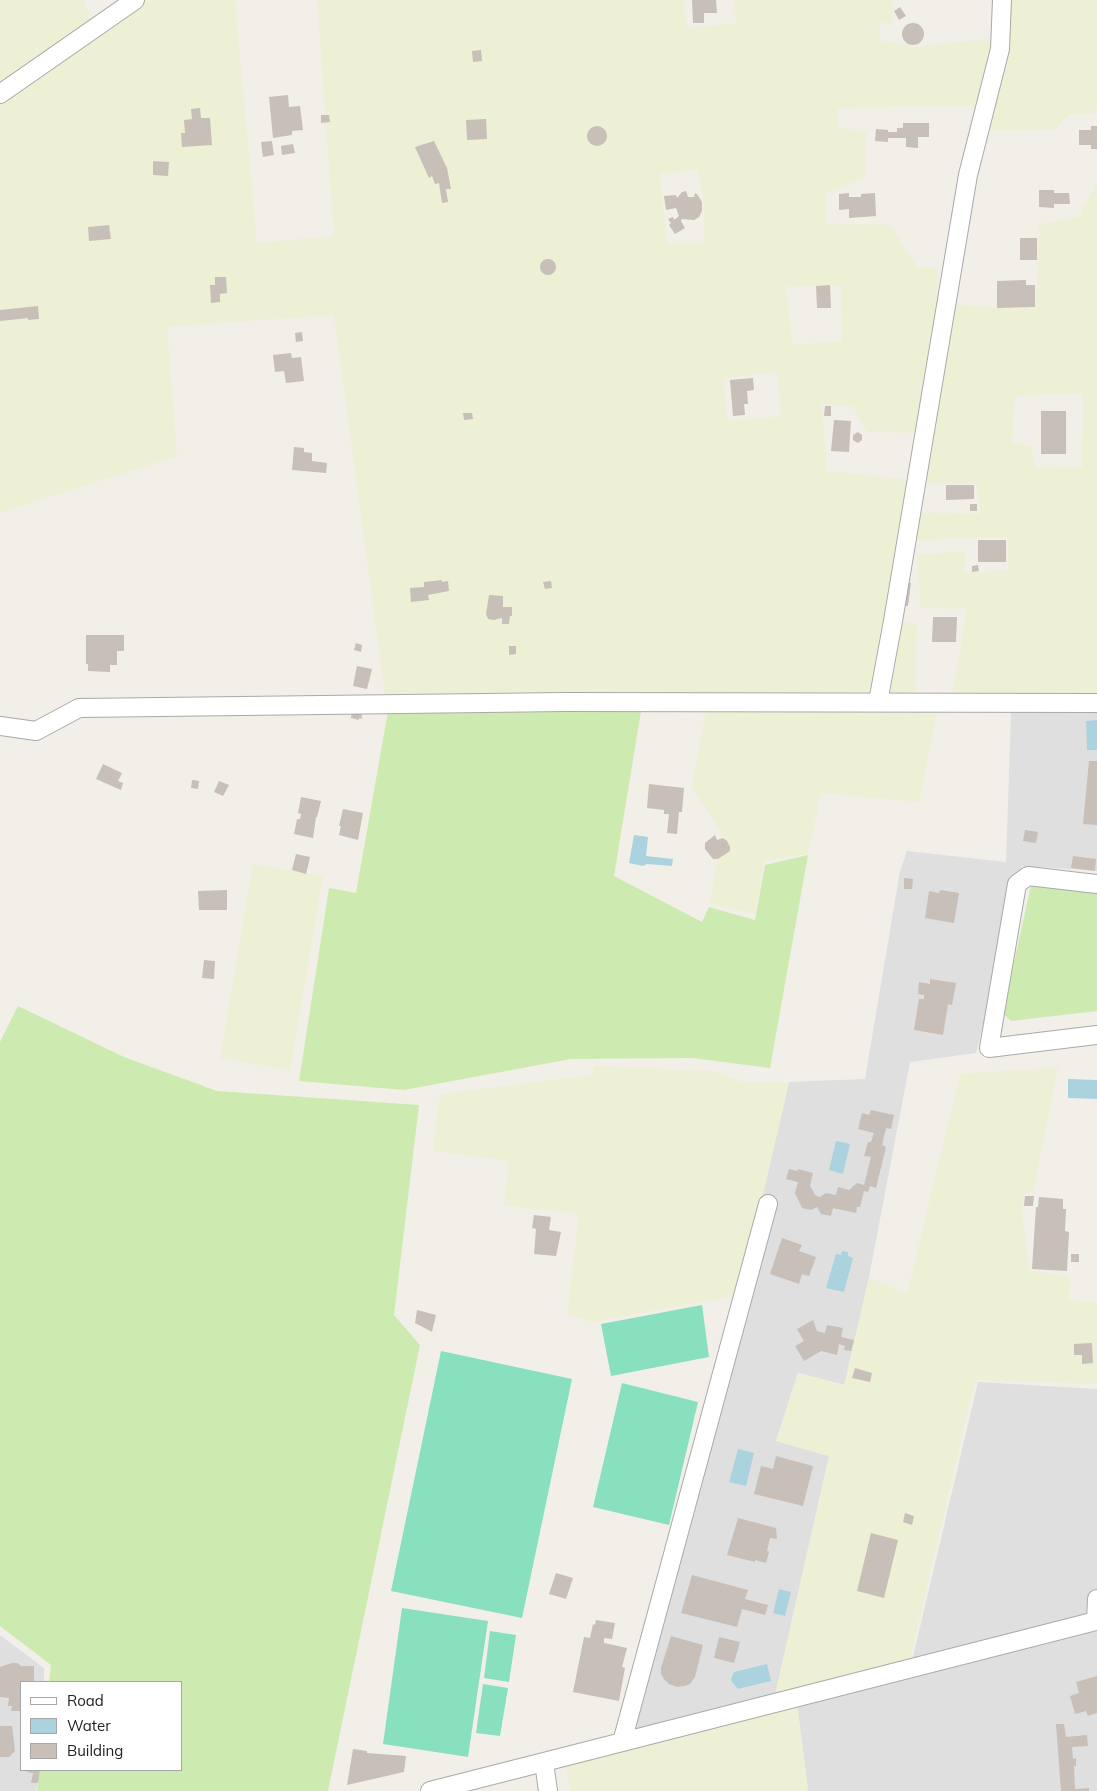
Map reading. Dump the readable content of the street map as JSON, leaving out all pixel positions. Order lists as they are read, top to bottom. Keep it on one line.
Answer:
{"legend":["Road","Water","Building"]}
